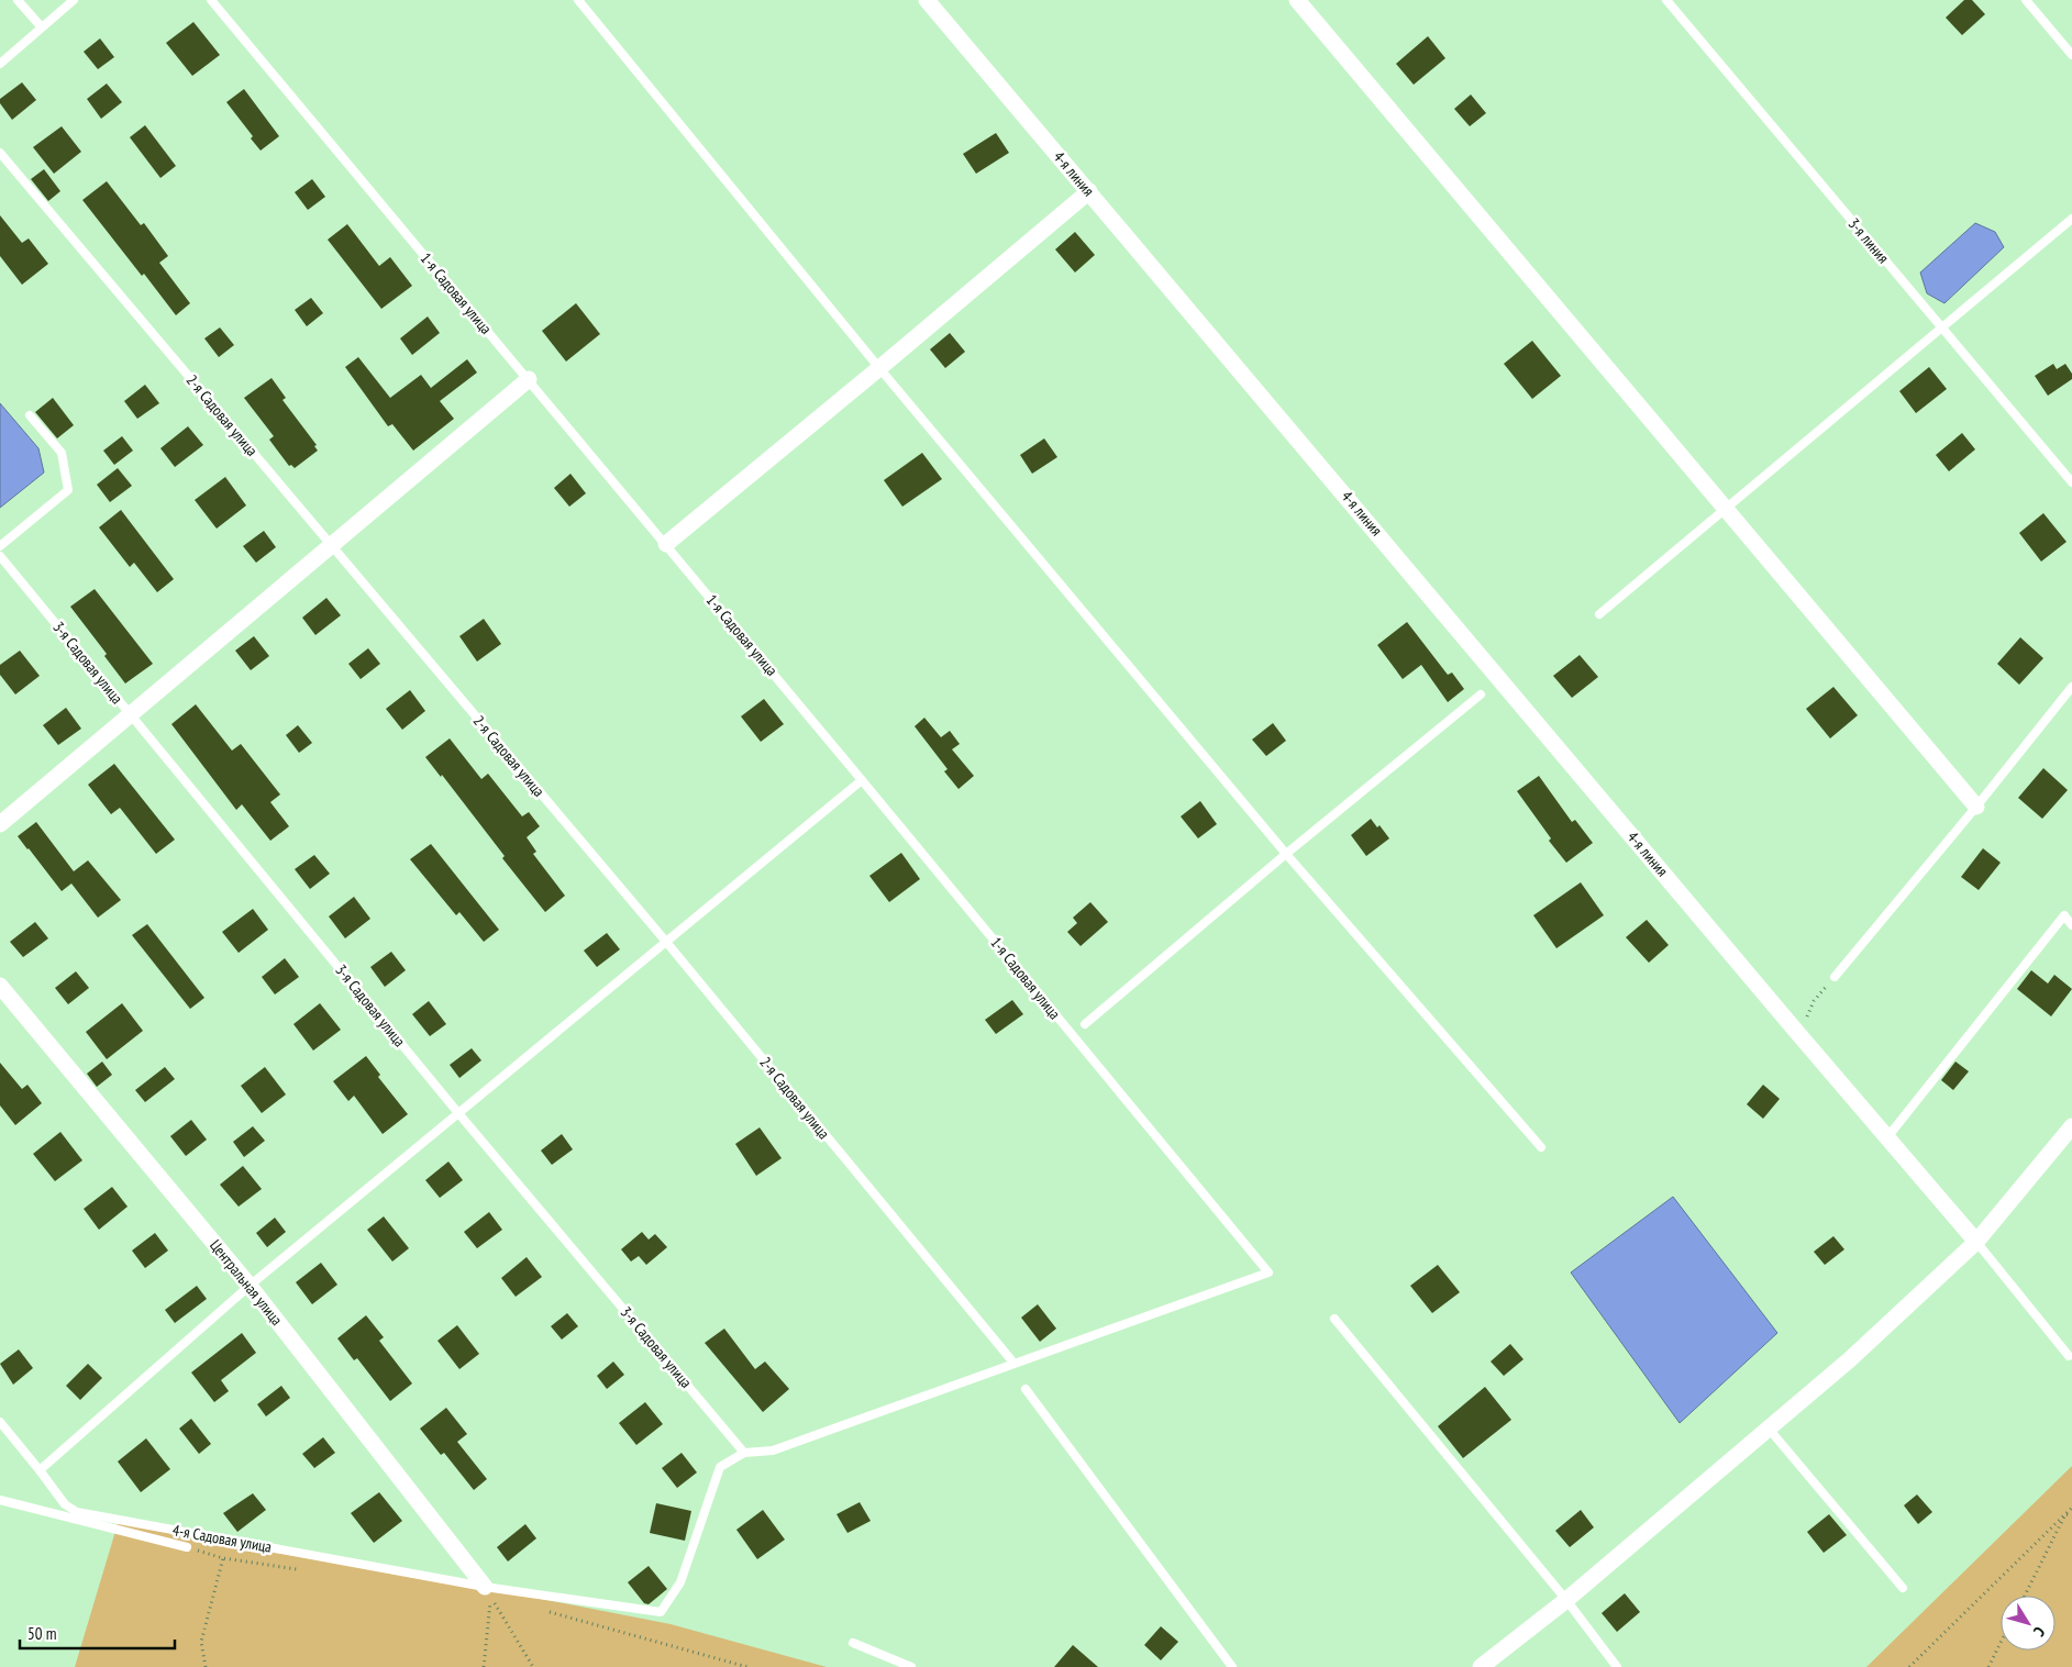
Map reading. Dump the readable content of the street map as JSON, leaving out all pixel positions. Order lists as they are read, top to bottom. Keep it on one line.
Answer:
{"streets":{"street":["4-я линия","Центральная улица"],"lane":["3-я линия","1-я Садовая улица","2-я Садовая улица","3-я Садовая улица","4-я Садовая улица"]},"crossings":[["1-я Садовая улица","2-я Садовая улица"],["3-я Садовая улица","4-я Садовая улица"],["Центральная улица","4-я Садовая улица"]],"scale_bar":"50 m","north":"bottom right"}
